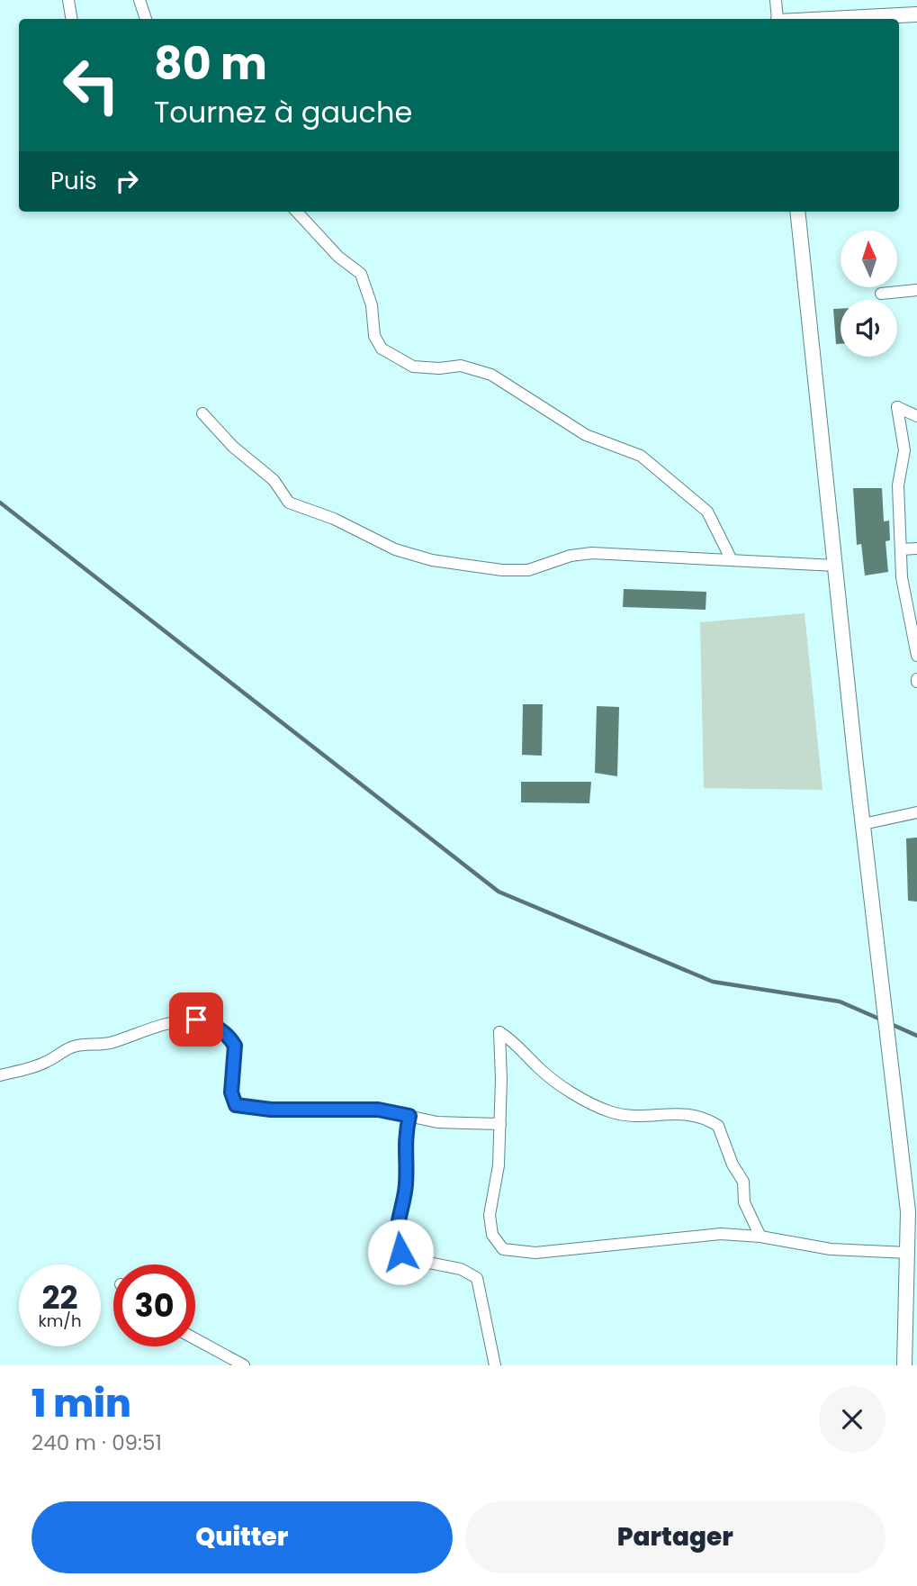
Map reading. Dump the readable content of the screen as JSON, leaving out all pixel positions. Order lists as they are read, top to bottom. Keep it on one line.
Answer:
{"north":"top","page":{"turn":["80 m","Tournez à gauche"],"then":"Puis","speed":"22 km/h","limit":"30","heading":["1 min","240 m · 09:51"],"buttons":["Quitter","Partager"]}}
